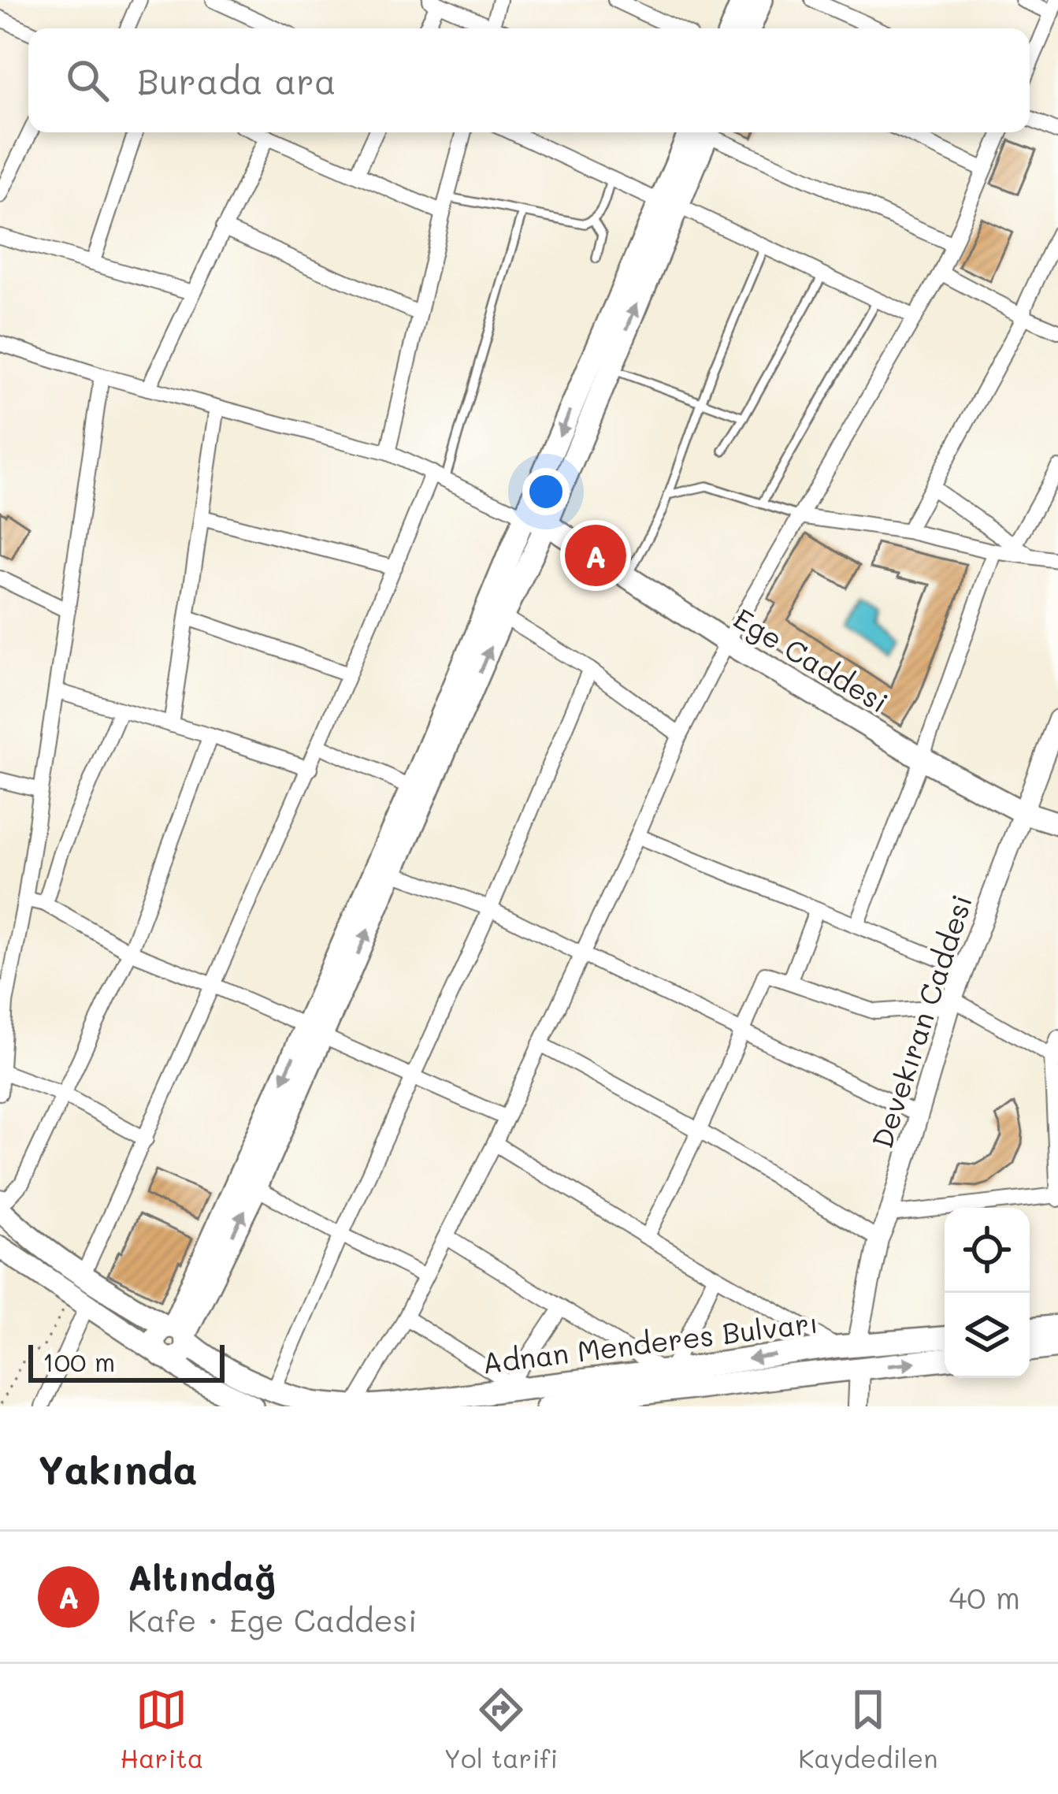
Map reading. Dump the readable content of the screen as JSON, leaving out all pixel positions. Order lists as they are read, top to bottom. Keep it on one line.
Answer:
{"streets":{"main road":["Ege Caddesi","Adnan Menderes Bulvarı"],"street":["Devekıran Caddesi"]},"crossings":[["Ege Caddesi","Devekıran Caddesi"],["Devekıran Caddesi","Adnan Menderes Bulvarı"]],"scale_bar":"100 m","page":{"search":"Burada ara","pins":"A","scale":"100 m","heading":"Yakında","list":[{"mark":"A","name":"Altındağ","note":"Kafe · Ege Caddesi","value":"40 m"}],"nav":["Harita","Yol tarifi","Kaydedilen"]}}
